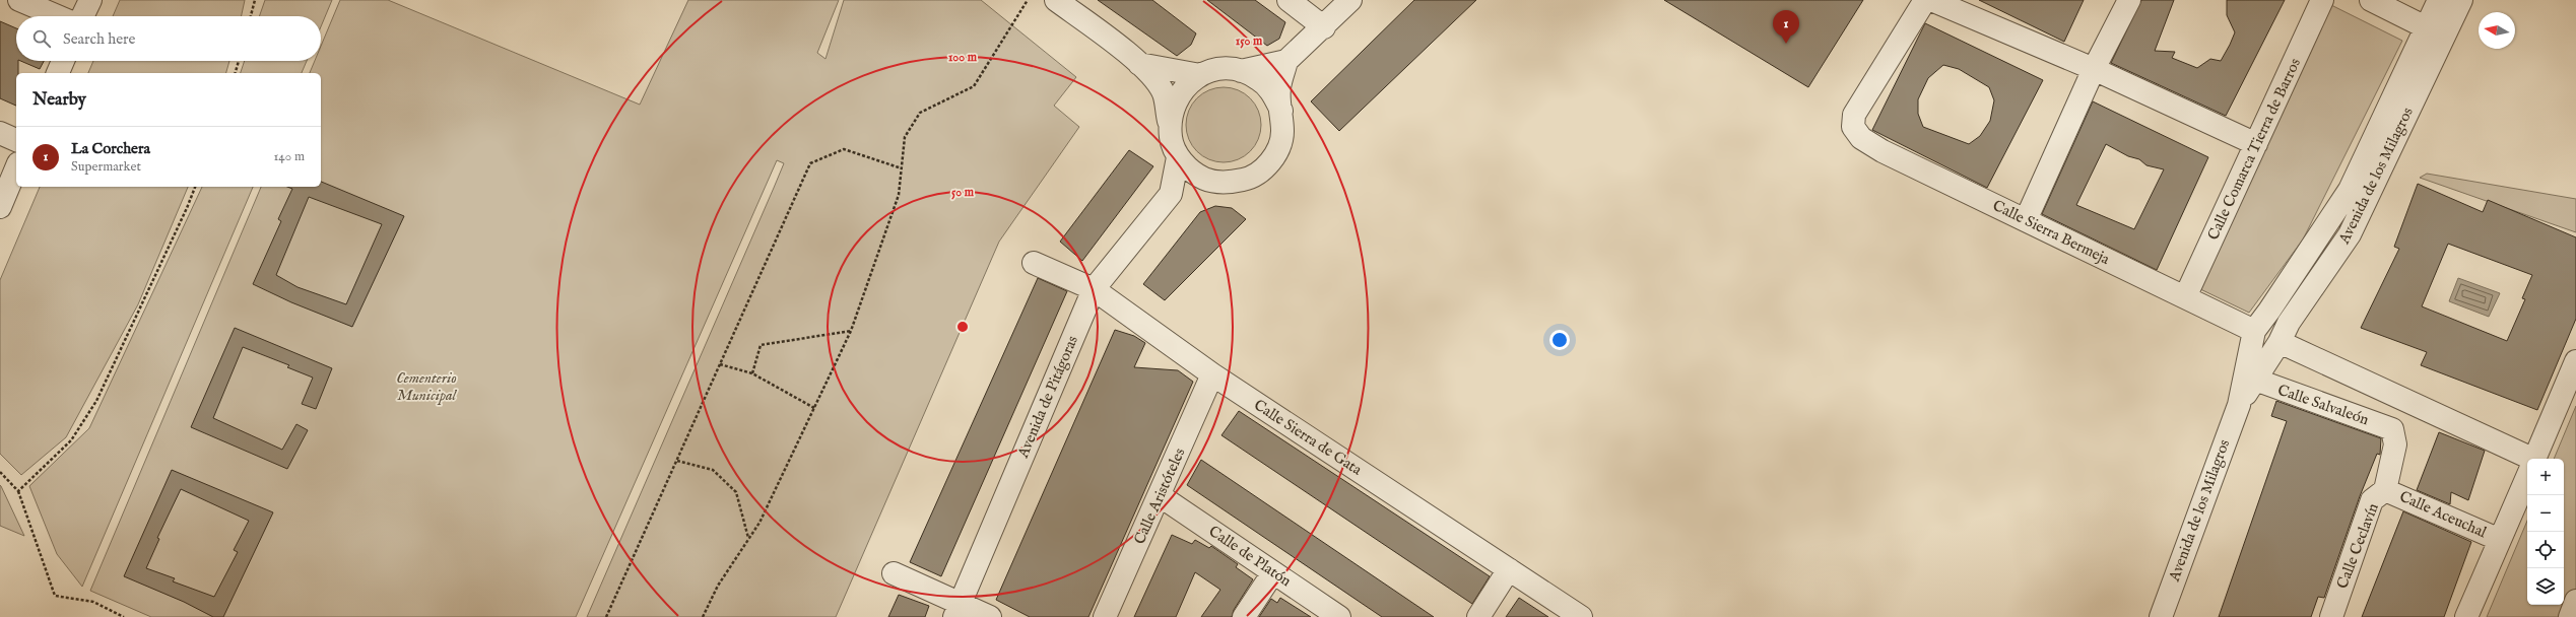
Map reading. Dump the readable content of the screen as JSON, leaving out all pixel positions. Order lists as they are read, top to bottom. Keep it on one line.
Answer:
{"streets":{"street":["Calle Comarca Tierra de Barros","Avenida de los Milagros","Calle Sierra Bermeja","Avenida de Pitágoras","Calle Salvaleón","Calle Sierra de Gata","Calle Aristóteles","Calle Aceuchal","Calle Ceclavín","Calle de Platón"]},"crossings":[["Calle Comarca Tierra de Barros","Calle Sierra Bermeja"],["Avenida de los Milagros","Calle Sierra Bermeja"],["Avenida de los Milagros","Calle Salvaleón"],["Avenida de Pitágoras","Calle Sierra de Gata"],["Calle Salvaleón","Calle Ceclavín"],["Calle Sierra de Gata","Calle Aristóteles"],["Calle Aristóteles","Calle de Platón"],["Calle Aceuchal","Calle Ceclavín"]],"parks":["Cementerio Municipal"],"north":"left","page":{"pins":"1","search":"Search here","heading":"Nearby","list":[{"mark":"1","name":"La Corchera","note":"Supermarket","value":"140 m"}],"map_buttons":["+","−"]},"rings":["150 m","100 m","50 m"]}
